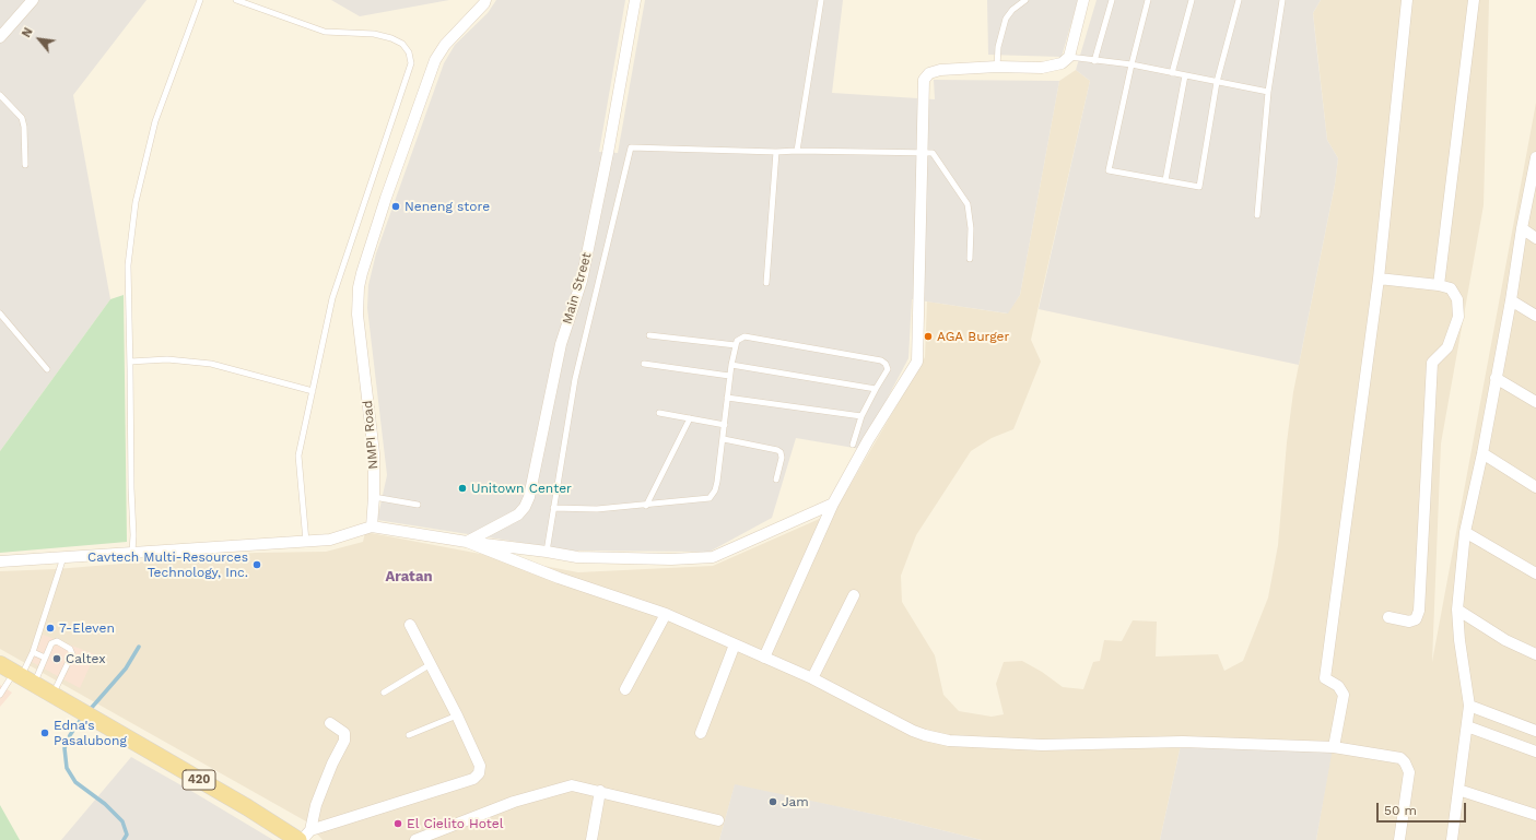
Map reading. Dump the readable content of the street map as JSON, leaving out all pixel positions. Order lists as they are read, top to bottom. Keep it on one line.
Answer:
{"streets":{"main road":["420"],"street":["Main Street","NMPI Road"]},"districts":["Aratan"],"places":["Neneng store","AGA Burger","Unitown Center","Cavtech Multi-Resources Technology, Inc.","7-Eleven","Caltex","Edna's Pasalubong","Jam","El Cielito Hotel"],"scale_bar":"50 m","north":"top left"}
